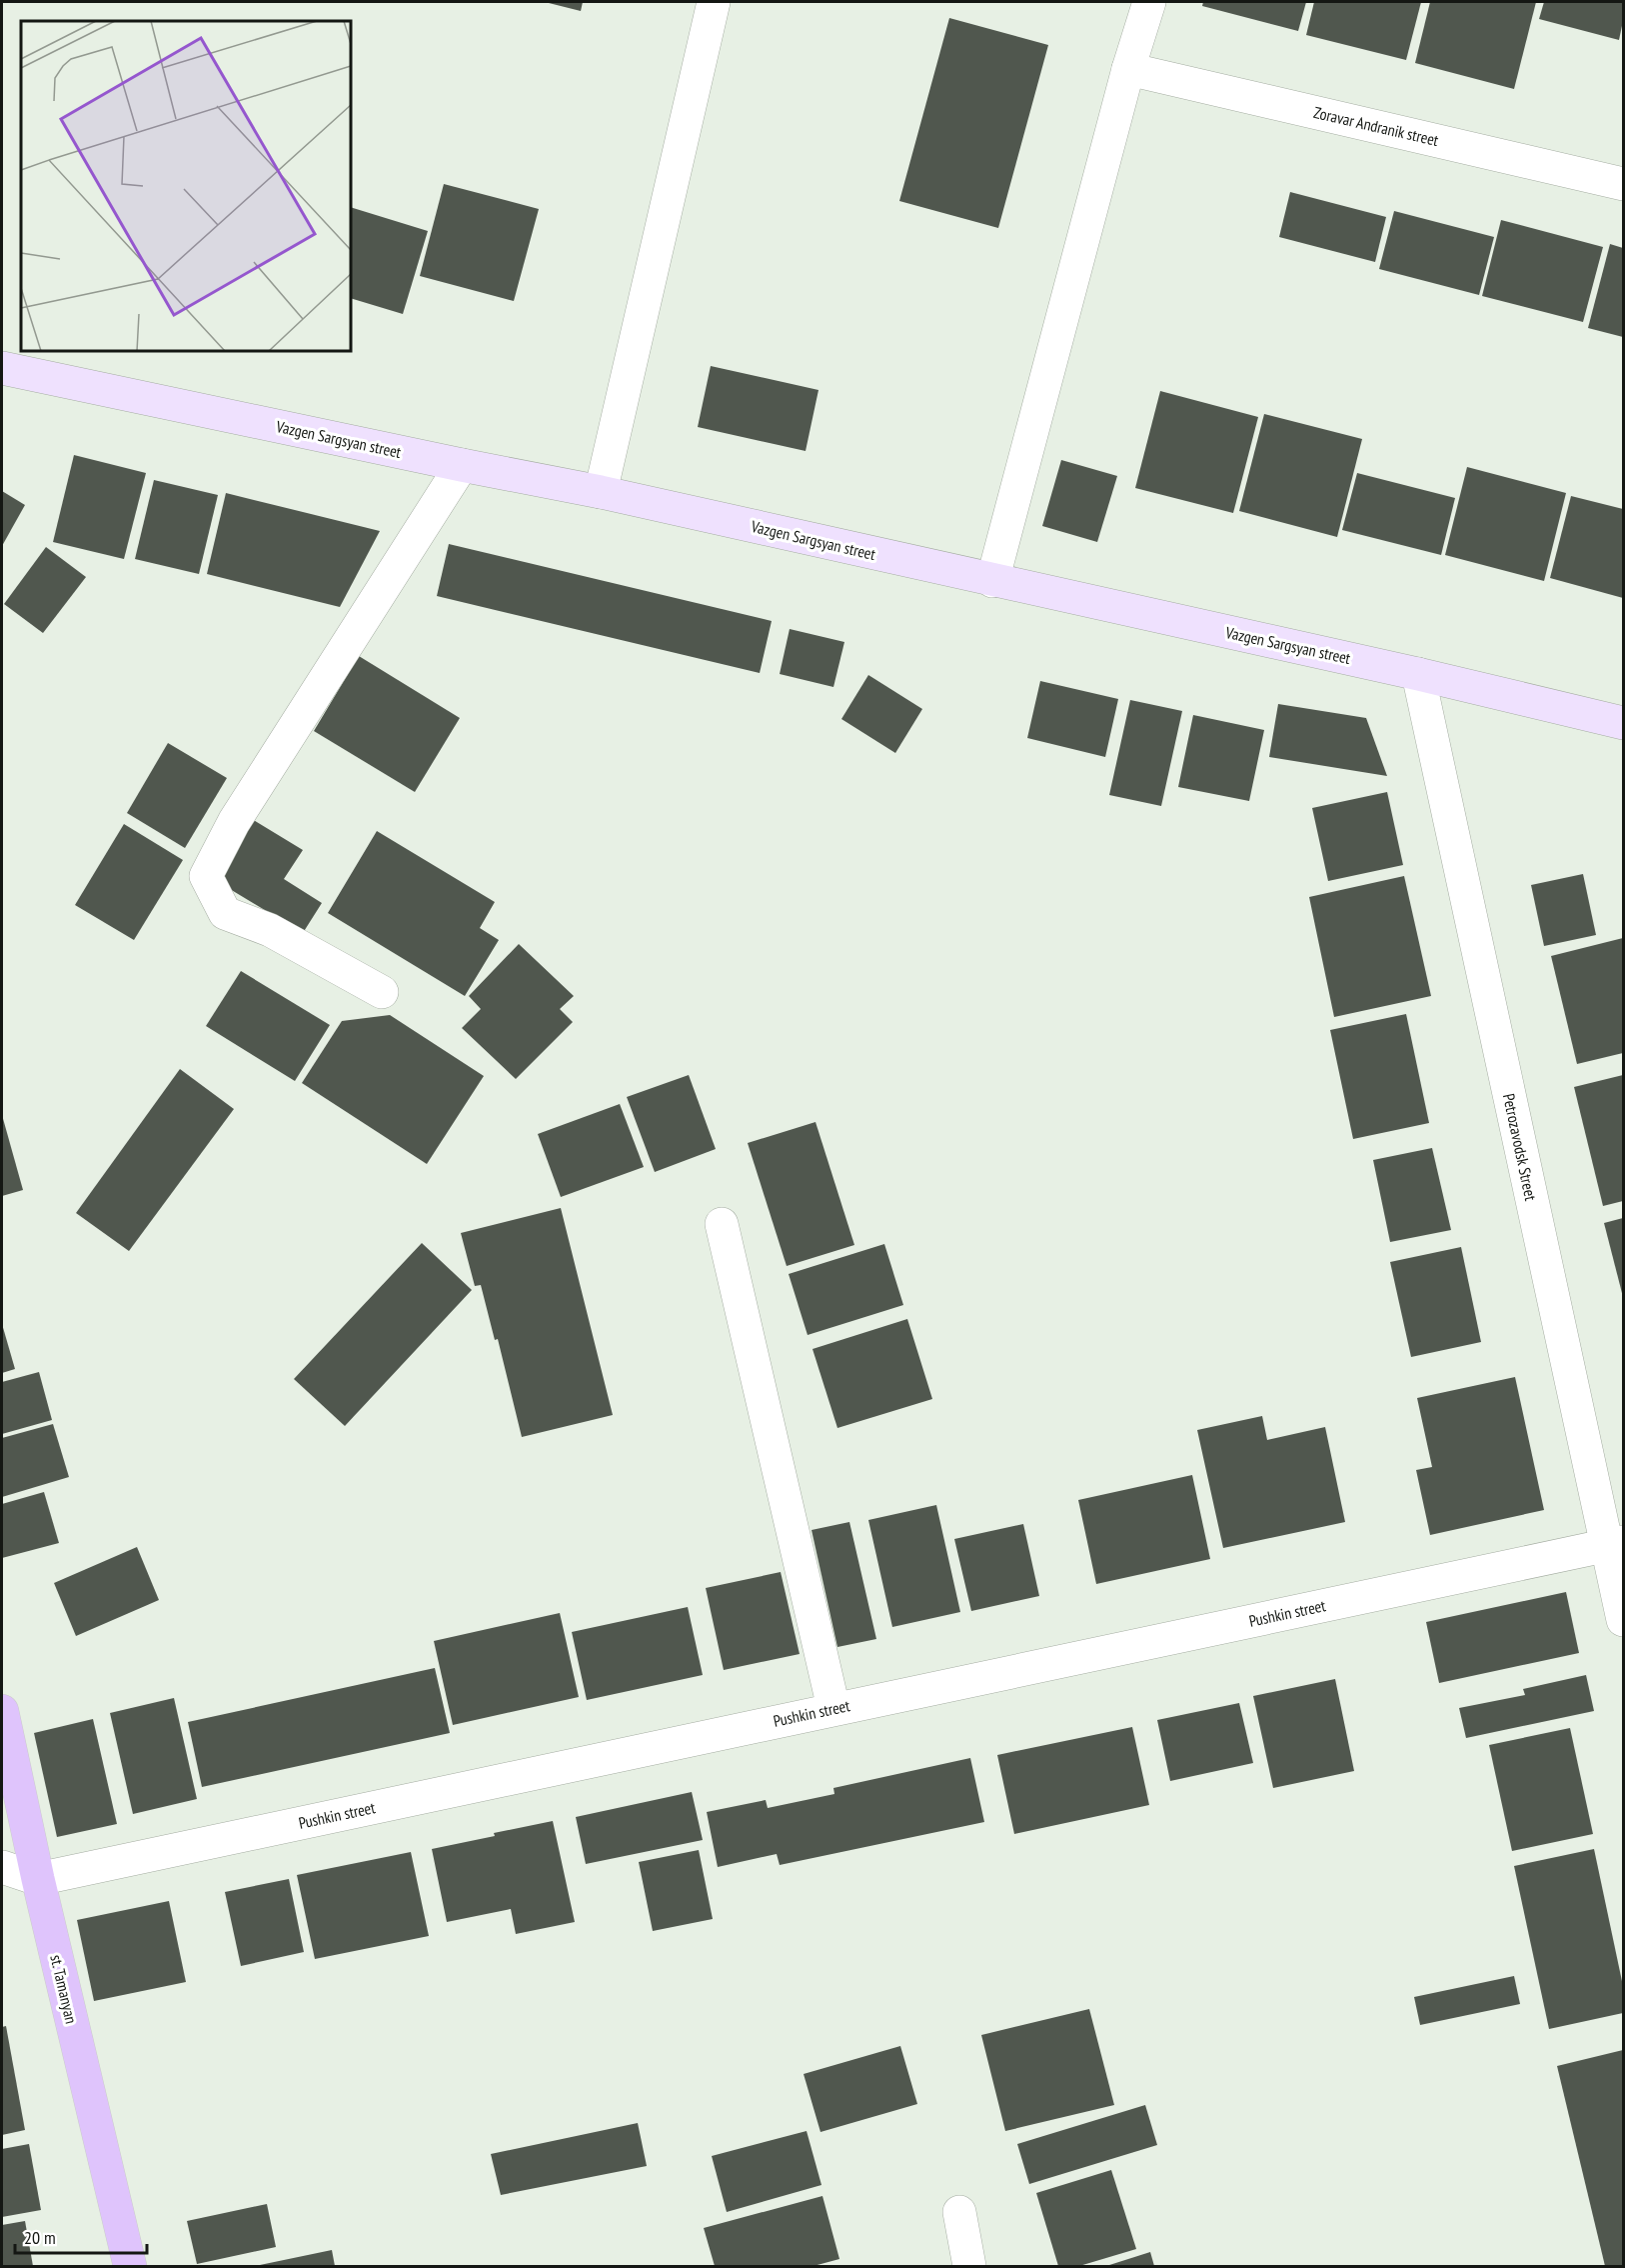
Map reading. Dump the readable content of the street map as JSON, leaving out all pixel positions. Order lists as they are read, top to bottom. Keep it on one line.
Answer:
{"streets":{"main road":["st. Tamanyan"],"street":["Zoravar Andranik street","Vazgen Sargsyan street","Petrozavodsk Street","Pushkin street"]},"crossings":[["Vazgen Sargsyan street","Petrozavodsk Street"],["Petrozavodsk Street","Pushkin street"],["Pushkin street","st. Tamanyan"]],"scale_bar":"20 m"}
